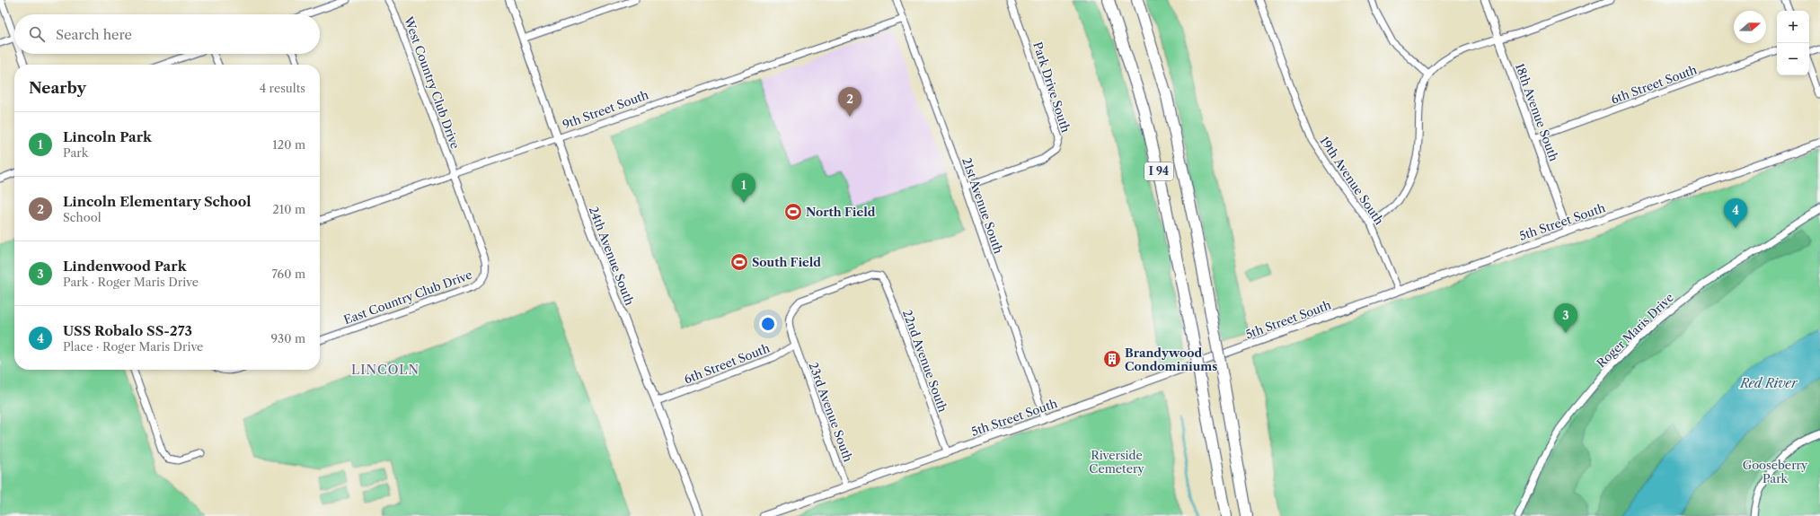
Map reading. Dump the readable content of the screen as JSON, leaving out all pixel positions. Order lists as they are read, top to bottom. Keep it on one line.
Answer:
{"streets":{"highway":["I 94"],"street":["West Country Club Drive","6th Street South","Park Drive South","9th Street South","18th Avenue South","19th Avenue South","21st Avenue South","5th Street South","24th Avenue South","East Country Club Drive","Roger Maris Drive","22nd Avenue South","23rd Avenue South"]},"crossings":[["West Country Club Drive","9th Street South"],["West Country Club Drive","East Country Club Drive"],["6th Street South","18th Avenue South"],["6th Street South","24th Avenue South"],["6th Street South","22nd Avenue South"],["6th Street South","23rd Avenue South"],["Park Drive South","21st Avenue South"],["9th Street South","21st Avenue South"],["9th Street South","24th Avenue South"],["9th Street South","East Country Club Drive"],["18th Avenue South","5th Street South"],["19th Avenue South","5th Street South"],["21st Avenue South","5th Street South"],["5th Street South","22nd Avenue South"],["5th Street South","23rd Avenue South"],["22nd Avenue South","23rd Avenue South"]],"districts":["LINCOLN"],"water":["Red River"],"parks":["Riverside Cemetery","Gooseberry Park"],"places":{"sports":["North Field","South Field"],"building":["Brandywood Condominiums"]},"north":"right","page":{"map_buttons":["+","−"],"search":"Search here","heading":["Nearby","4 results"],"pins":["2","1","4","3"],"list":[{"mark":"1","name":"Lincoln Park","note":"Park","value":"120 m"},{"mark":"2","name":"Lincoln Elementary School","note":"School","value":"210 m"},{"mark":"3","name":"Lindenwood Park","note":"Park · Roger Maris Drive","value":"760 m"},{"mark":"4","name":"USS Robalo SS-273","note":"Place · Roger Maris Drive","value":"930 m"}]}}
